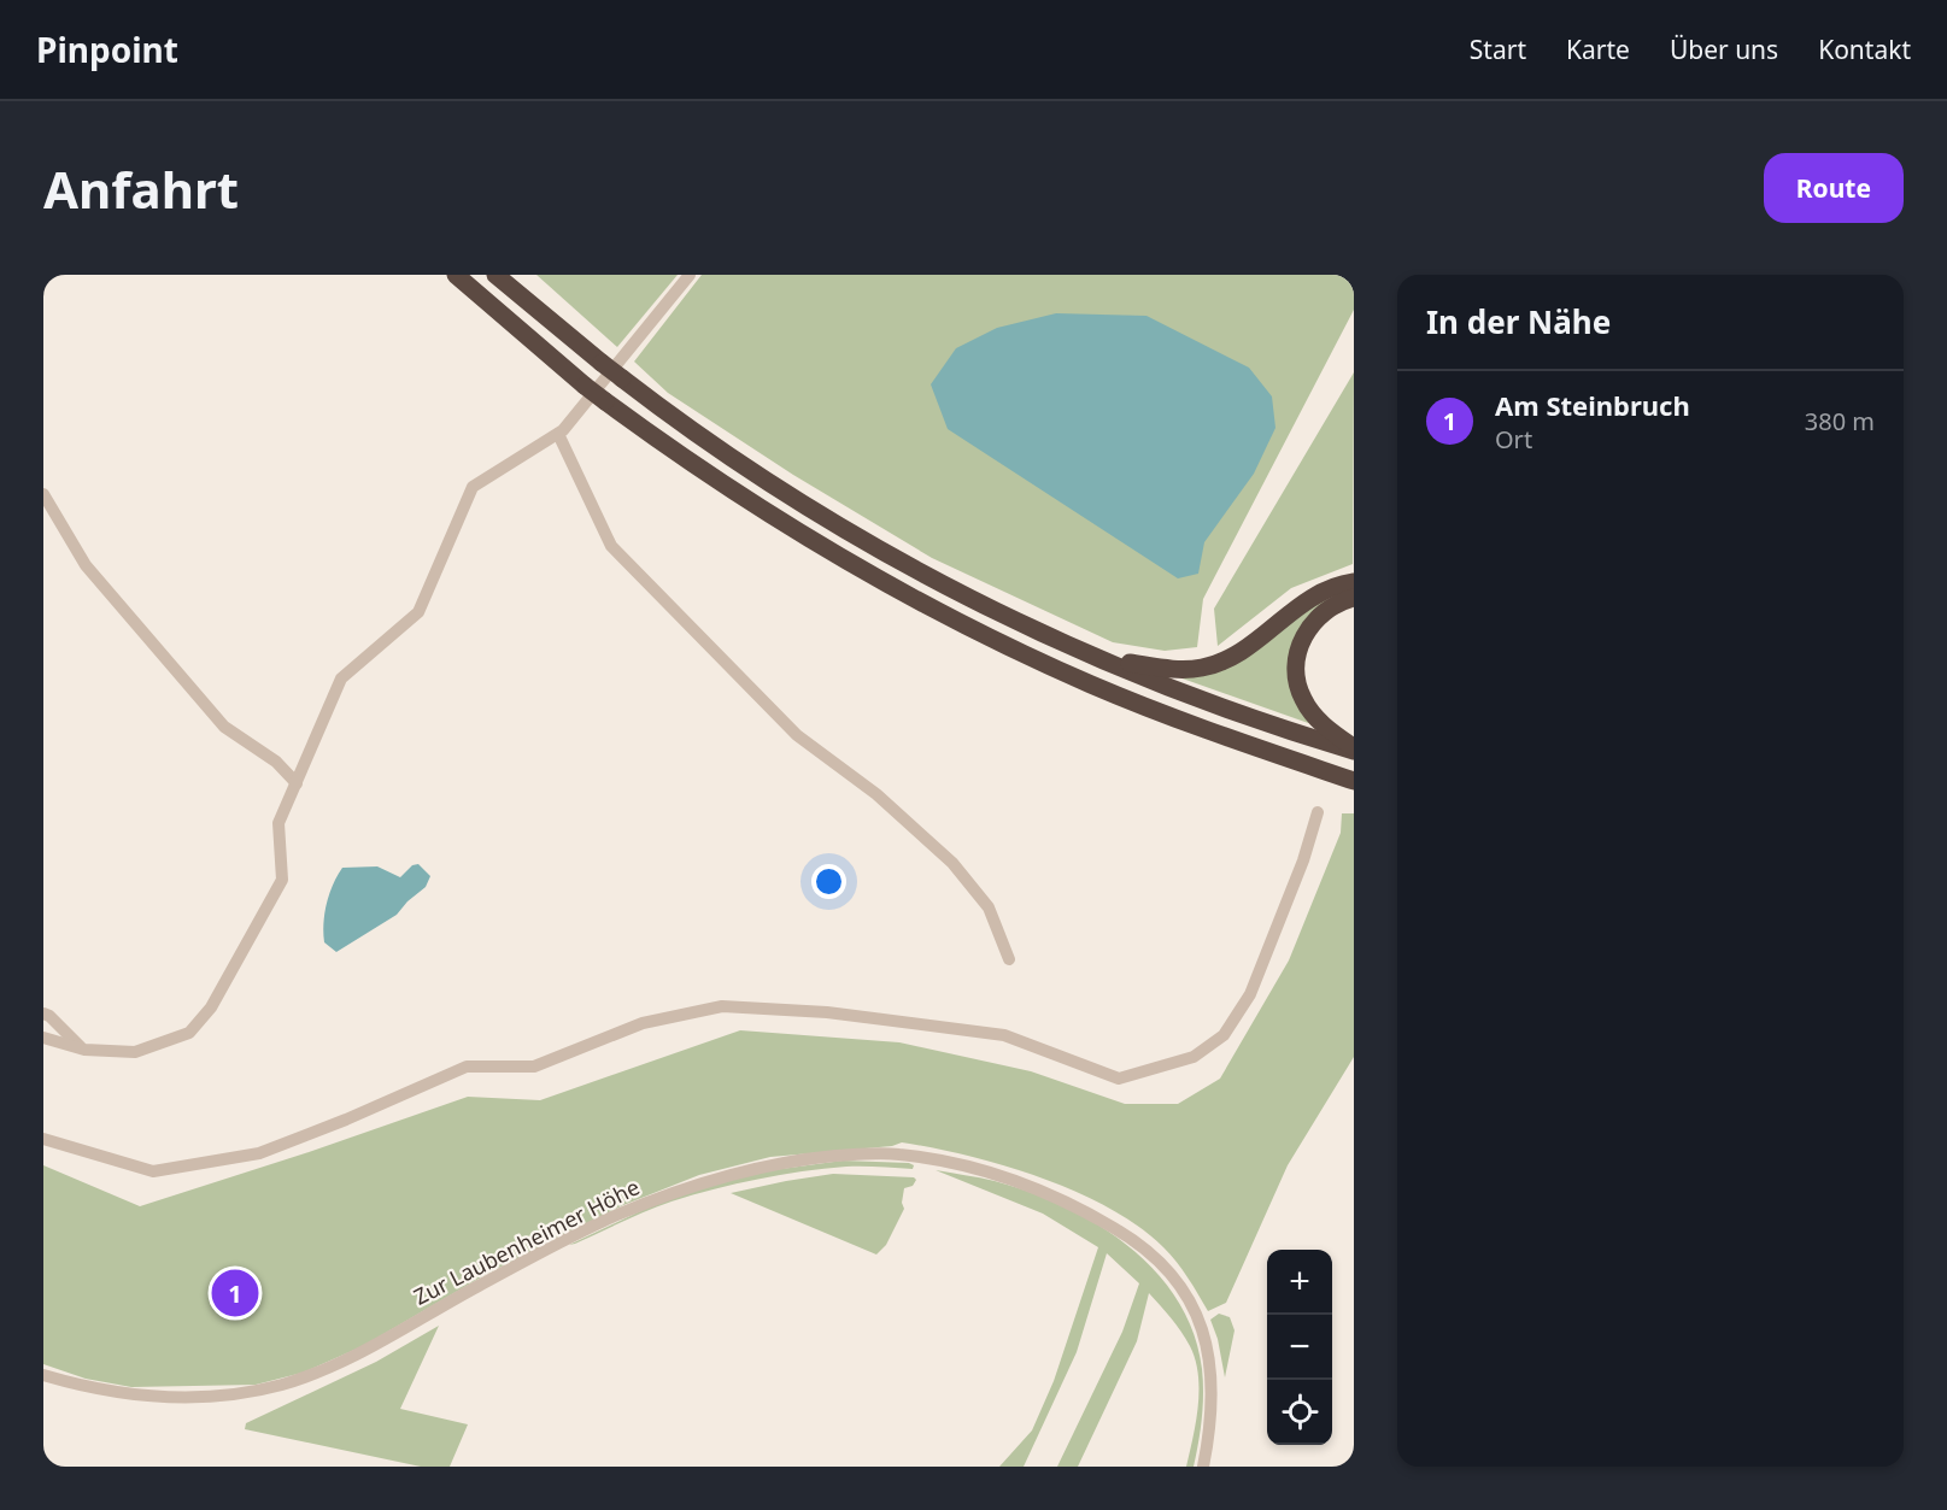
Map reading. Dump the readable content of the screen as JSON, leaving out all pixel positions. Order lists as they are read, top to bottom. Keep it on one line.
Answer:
{"streets":{"street":["Zur Laubenheimer Höhe"]},"page":{"header":"Pinpoint","nav":["Start","Karte","Über uns","Kontakt"],"buttons":"Route","title":"Anfahrt","heading":"In der Nähe","list":[{"mark":"1","name":"Am Steinbruch","note":"Ort","value":"380 m"}],"map_buttons":["+","−"],"pins":"1"}}
